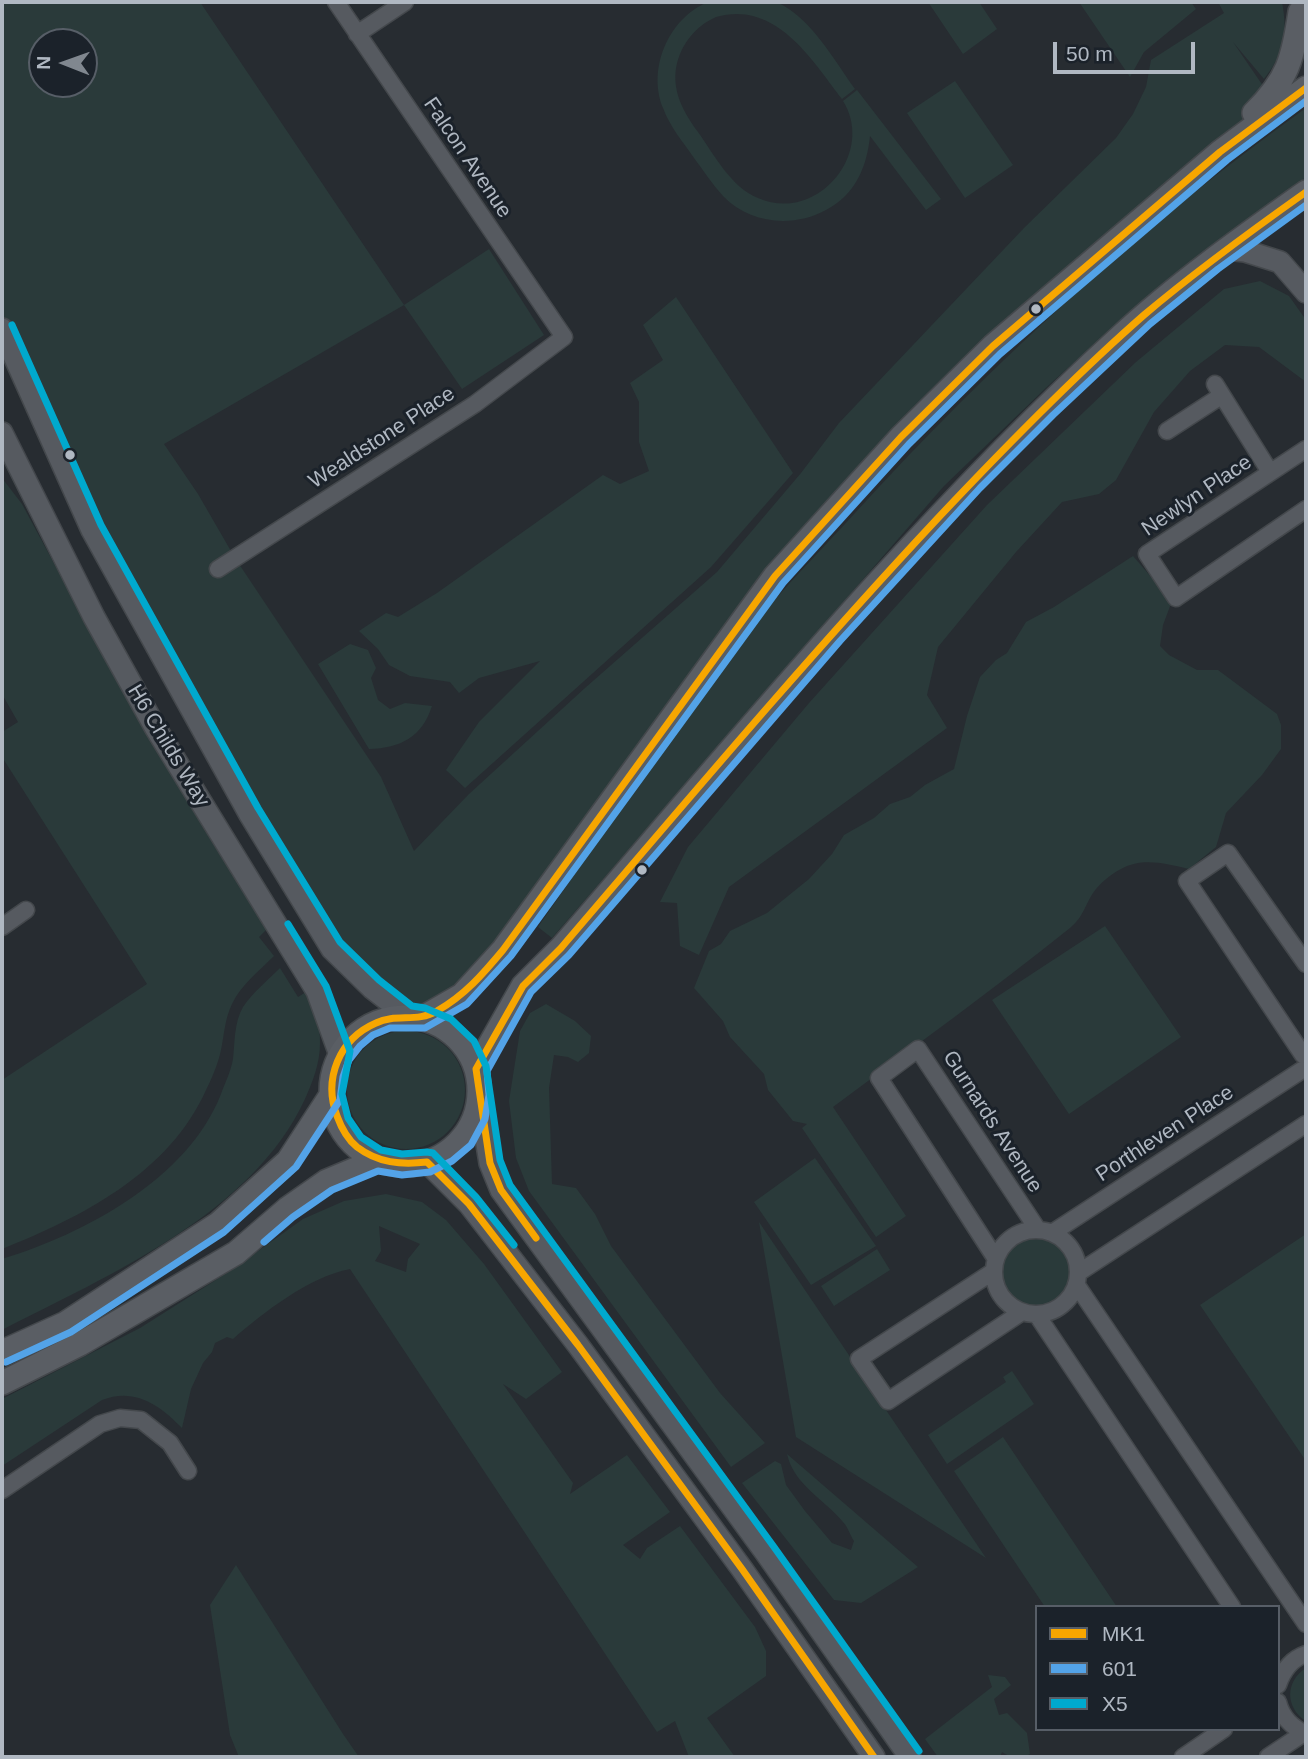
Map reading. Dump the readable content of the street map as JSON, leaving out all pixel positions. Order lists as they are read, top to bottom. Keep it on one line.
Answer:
{"streets":{"street":["Falcon Avenue","Wealdstone Place","Newlyn Place","H6 Childs Way","Gurnards Avenue","Porthleven Place"]},"crossings":[["Falcon Avenue","Wealdstone Place"],["Gurnards Avenue","Porthleven Place"]],"lines":["transit line MK1","transit line 601","transit line X5"],"legend":["MK1","601","X5"],"scale_bar":"50 m","north":"left"}
